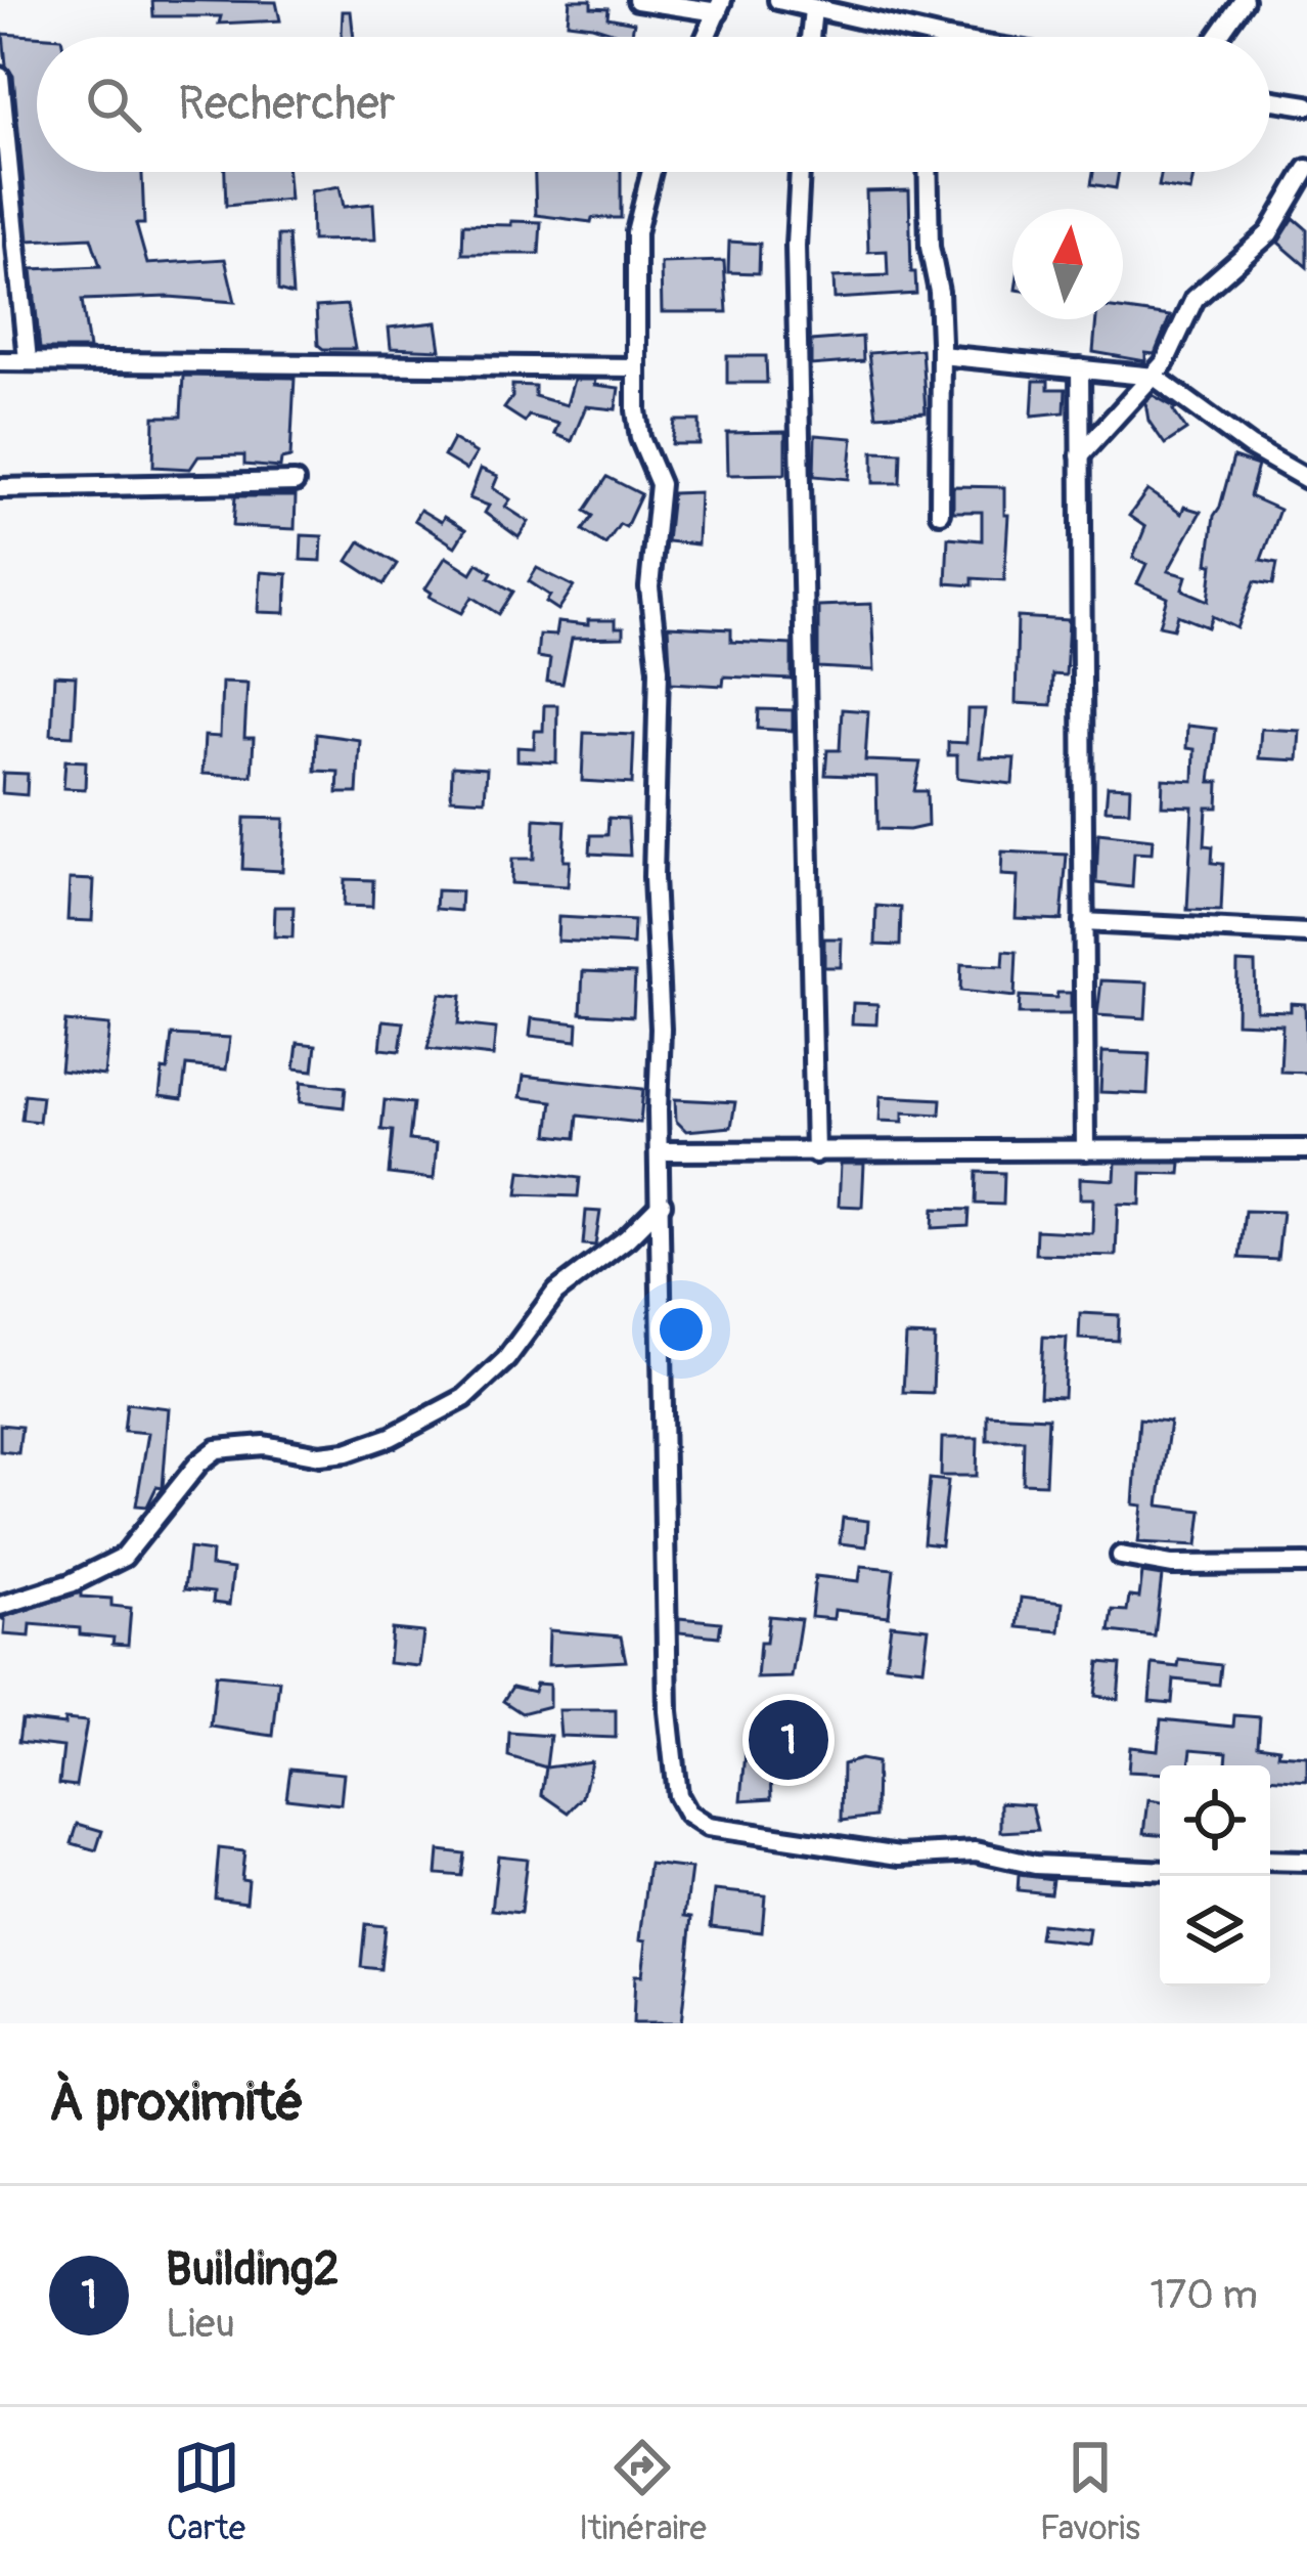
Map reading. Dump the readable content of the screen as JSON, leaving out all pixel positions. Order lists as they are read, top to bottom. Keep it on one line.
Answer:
{"north":"top","page":{"search":"Rechercher","pins":"1","heading":"À proximité","list":[{"mark":"1","name":"Building2","note":"Lieu","value":"170 m"}],"nav":["Carte","Itinéraire","Favoris"]}}
